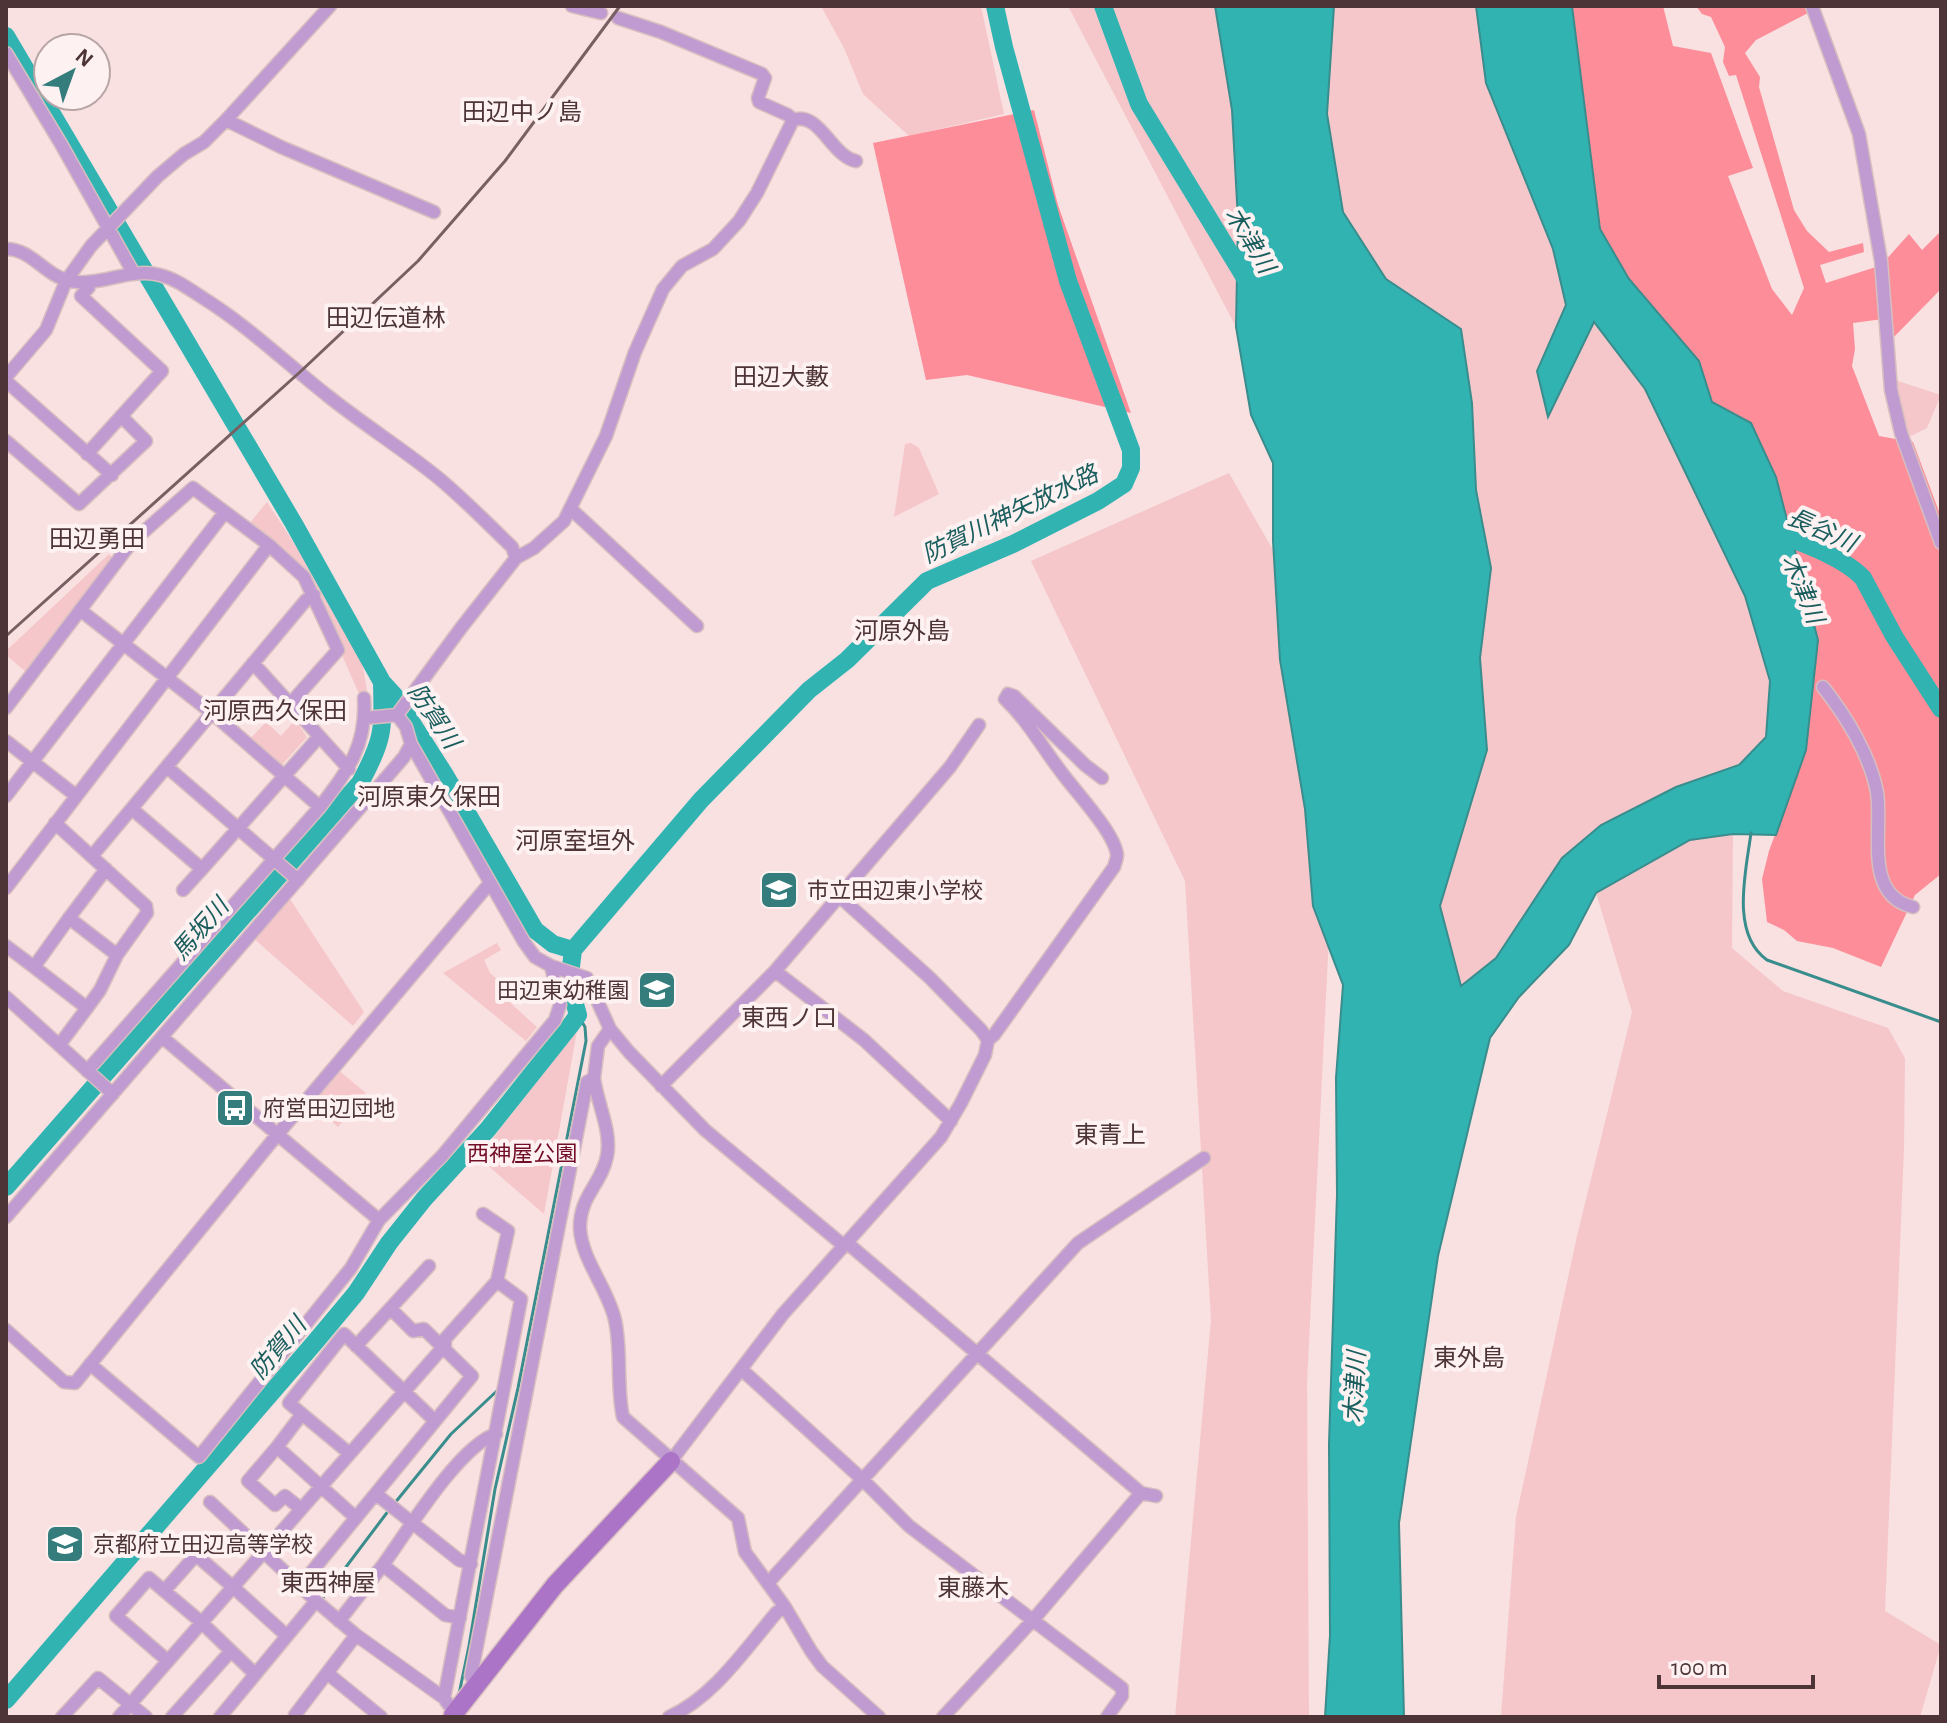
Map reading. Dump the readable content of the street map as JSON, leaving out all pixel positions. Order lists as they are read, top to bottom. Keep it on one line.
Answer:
{"districts":["田辺中ノ島","田辺伝道林","田辺大藪","田辺勇田","河原外島","河原西久保田","河原東久保田","河原室垣外","東西ノ口","東青上","東外島","東西神屋","東藤木"],"water":["木津川","防賀川神矢放水路","長谷川","防賀川","馬坂川"],"parks":["西神屋公園"],"places":{"school or university":["市立田辺東小学校","田辺東幼稚園","京都府立田辺高等学校"],"bus stop":["府営田辺団地"]},"scale_bar":"100 m","north":"top right"}
